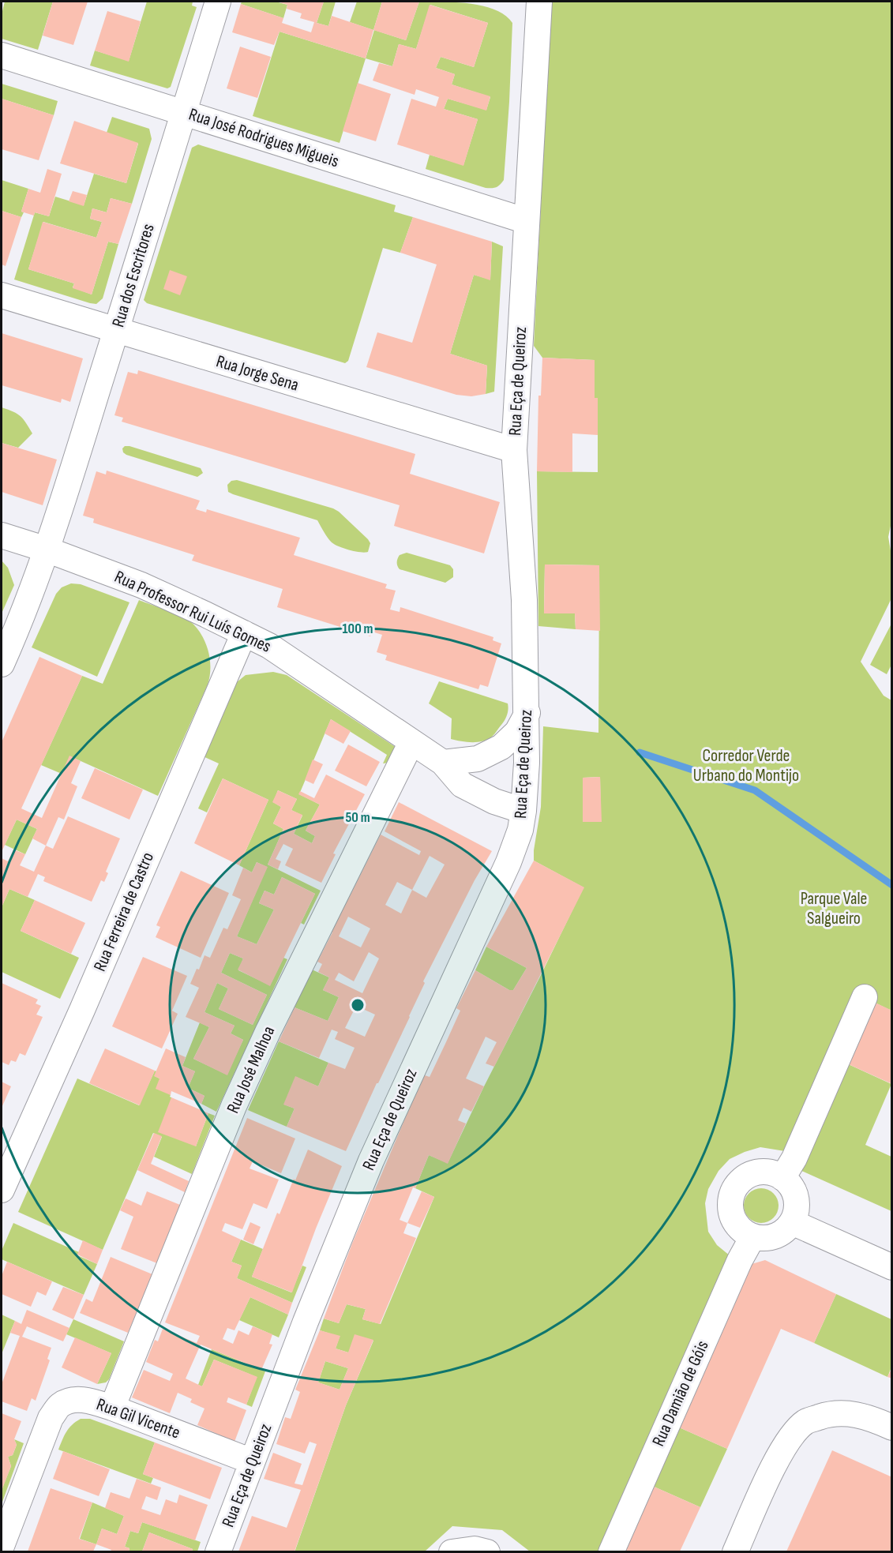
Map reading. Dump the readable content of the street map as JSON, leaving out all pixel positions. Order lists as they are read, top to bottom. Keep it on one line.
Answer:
{"streets":{"street":["Rua José Rodrigues Migueis","Rua dos Escritores","Rua Jorge Sena","Rua Eça de Queiroz","Rua Professor Rui Luís Gomes","Rua Ferreira de Castro","Rua José Malhoa","Rua Damião de Góis","Rua Gil Vicente"]},"crossings":[["Rua José Rodrigues Migueis","Rua dos Escritores"],["Rua José Rodrigues Migueis","Rua Eça de Queiroz"],["Rua dos Escritores","Rua Jorge Sena"],["Rua dos Escritores","Rua Professor Rui Luís Gomes"],["Rua Jorge Sena","Rua Eça de Queiroz"],["Rua Eça de Queiroz","Rua Professor Rui Luís Gomes"],["Rua Eça de Queiroz","Rua Gil Vicente"],["Rua Professor Rui Luís Gomes","Rua Ferreira de Castro"],["Rua Professor Rui Luís Gomes","Rua José Malhoa"],["Rua José Malhoa","Rua Gil Vicente"]],"parks":["Corredor Verde Urbano do Montijo","Parque Vale Salgueiro"],"rings":["100 m","50 m"]}
